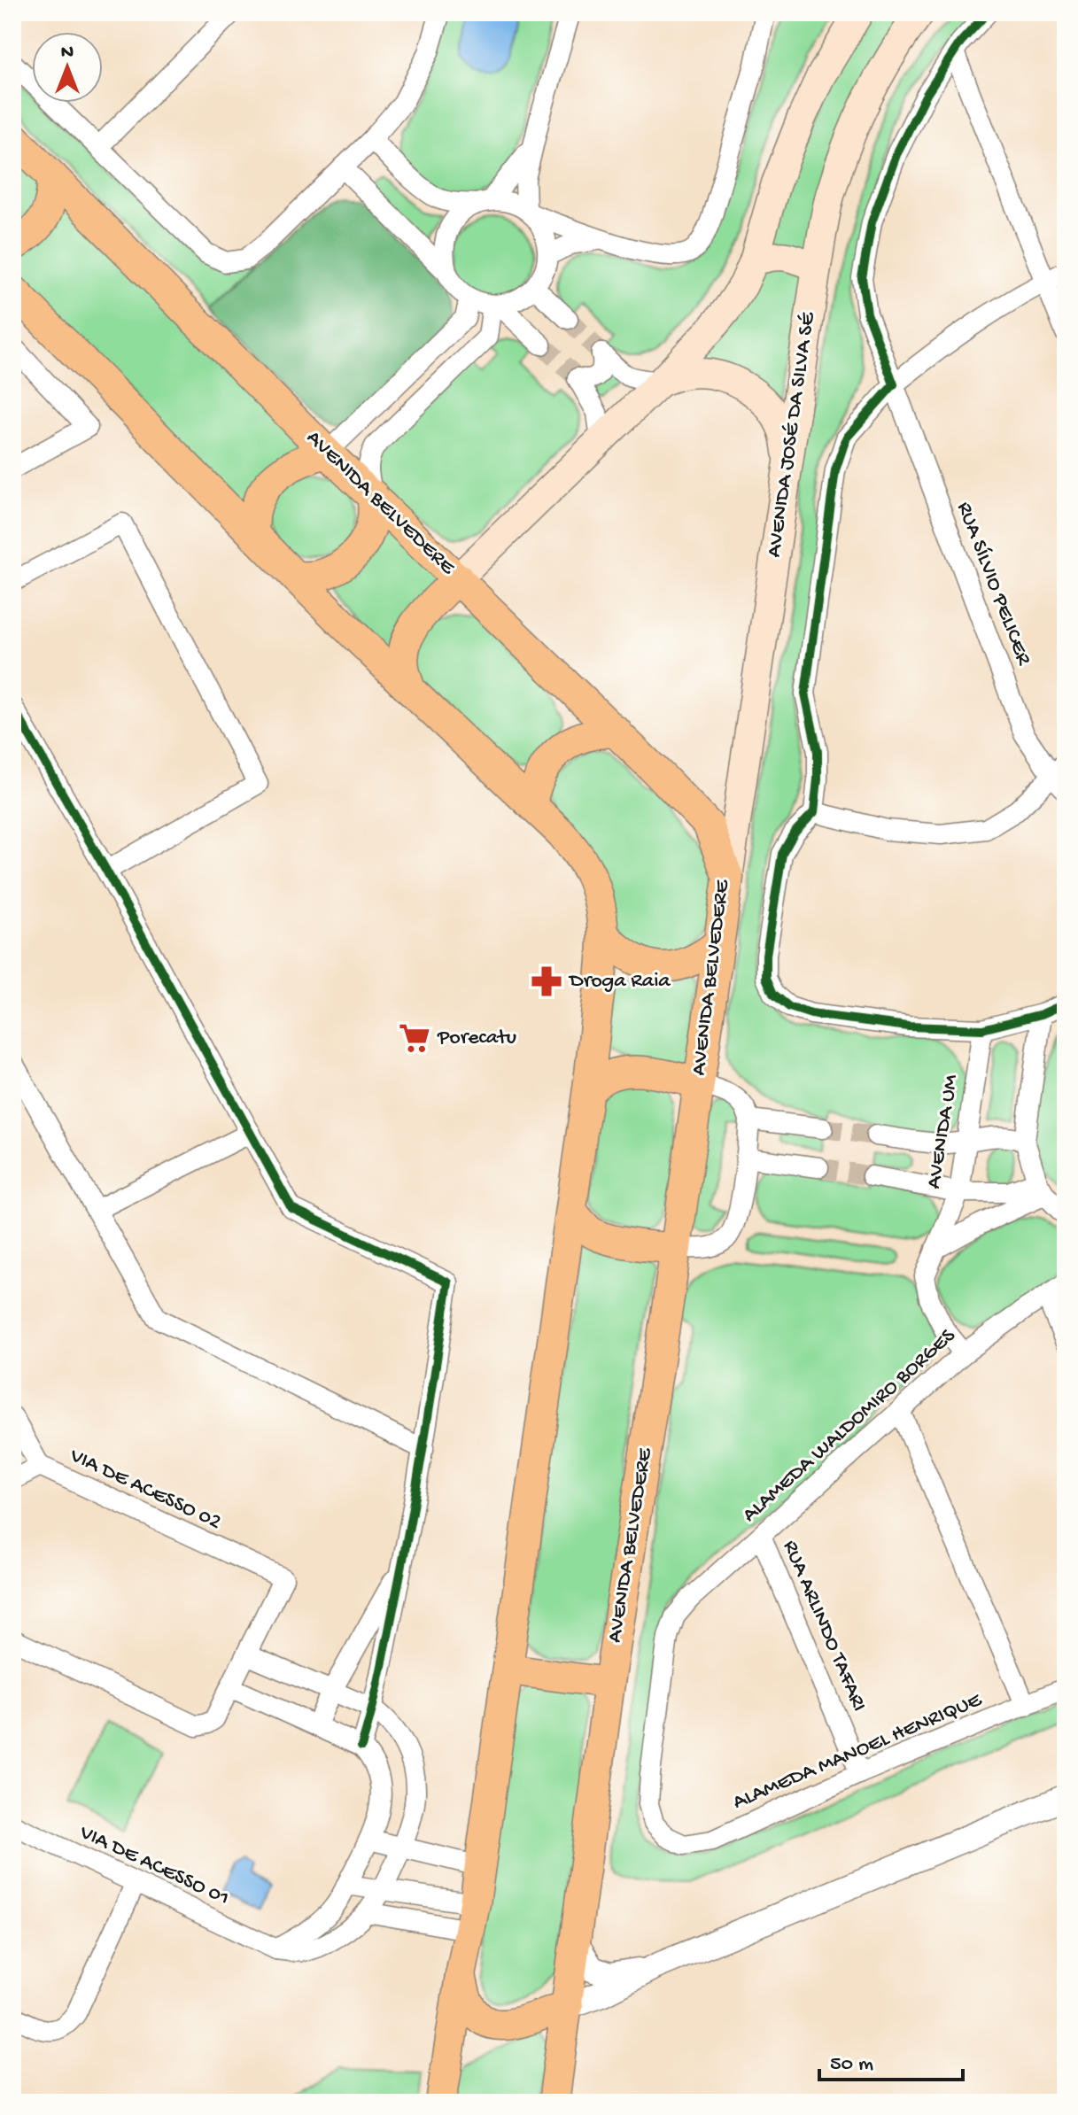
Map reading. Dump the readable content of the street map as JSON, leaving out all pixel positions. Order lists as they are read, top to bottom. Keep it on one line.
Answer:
{"streets":{"main road":["AVENIDA JOSÉ DA SILVA SÉ","AVENIDA BELVEDERE"],"street":["RUA SÍLVIO PELICER","AVENIDA UM","ALAMEDA WALDOMIRO BORGES","VIA DE ACESSO 02","RUA ARLINDO TAFARI","ALAMEDA MANOEL HENRIQUE","VIA DE ACESSO 01"]},"crossings":[["AVENIDA JOSÉ DA SILVA SÉ","AVENIDA BELVEDERE"],["AVENIDA UM","ALAMEDA WALDOMIRO BORGES"],["ALAMEDA WALDOMIRO BORGES","RUA ARLINDO TAFARI"],["ALAMEDA WALDOMIRO BORGES","ALAMEDA MANOEL HENRIQUE"],["RUA ARLINDO TAFARI","ALAMEDA MANOEL HENRIQUE"]],"places":{"pharmacy":["Droga Raia"],"supermarket":["Porecatu"]},"scale_bar":"50 m","north":"top"}
